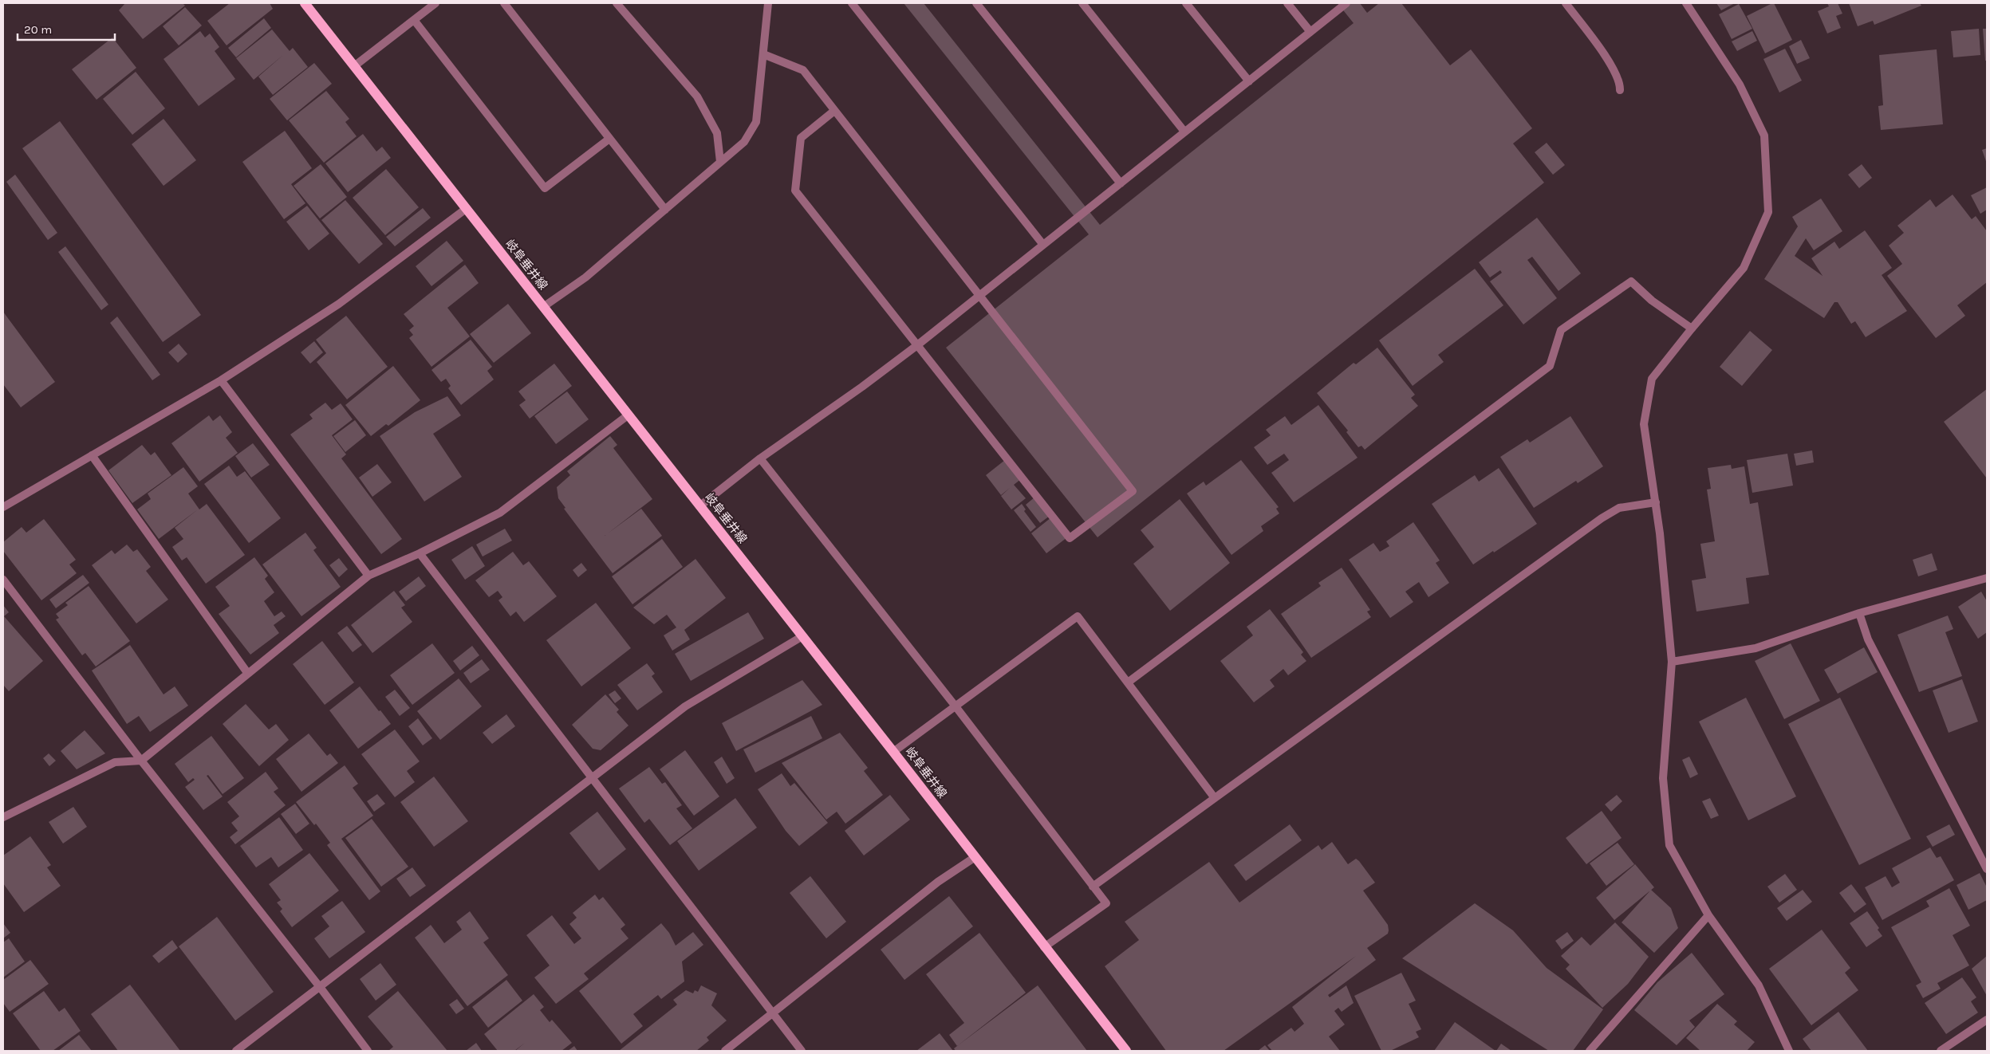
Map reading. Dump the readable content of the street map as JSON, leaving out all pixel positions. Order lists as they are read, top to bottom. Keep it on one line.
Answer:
{"streets":{"main road":["岐阜垂井線"]},"scale_bar":"20 m"}
